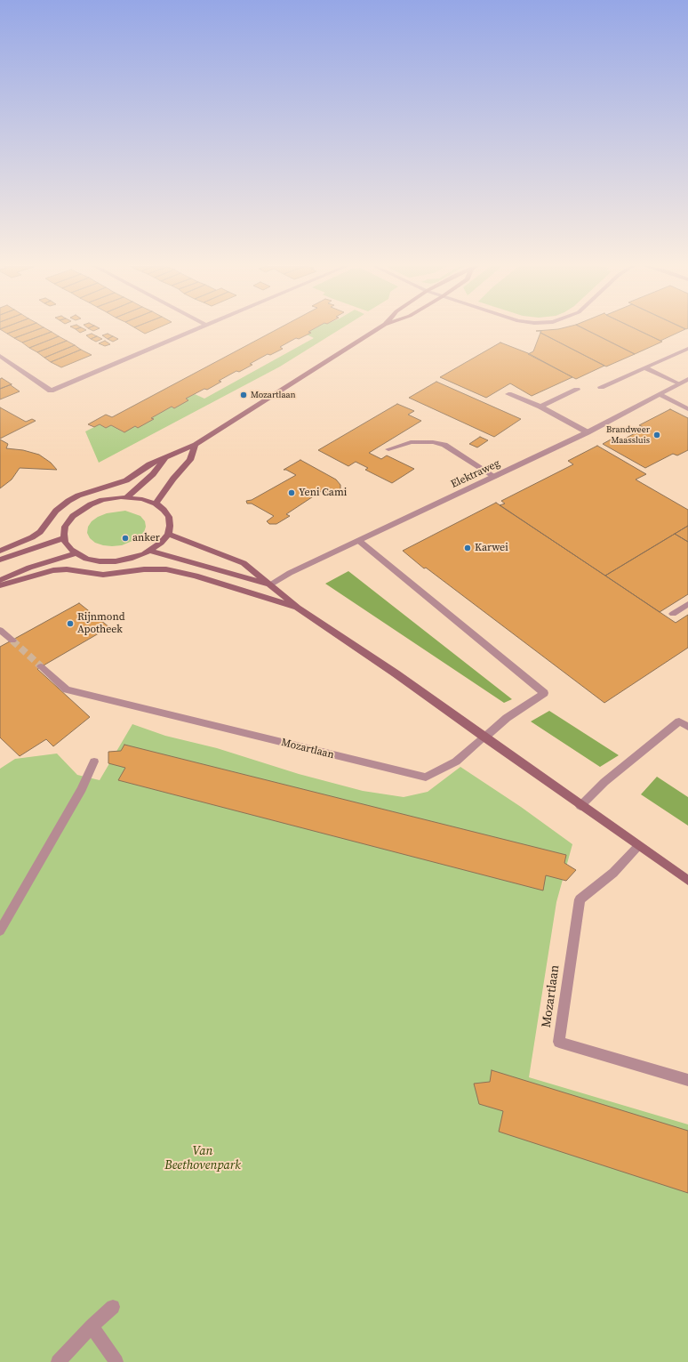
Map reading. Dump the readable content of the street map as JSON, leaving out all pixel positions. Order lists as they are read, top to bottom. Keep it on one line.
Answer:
{"streets":{"street":["Elektraweg","Mozartlaan"]},"crossings":[["Elektraweg","Mozartlaan"]],"parks":["Van Beethovenpark"],"places":["Mozartlaan","Brandweer Maassluis","Yeni Cami","anker","Karwei","Rijnmond Apotheek"]}
